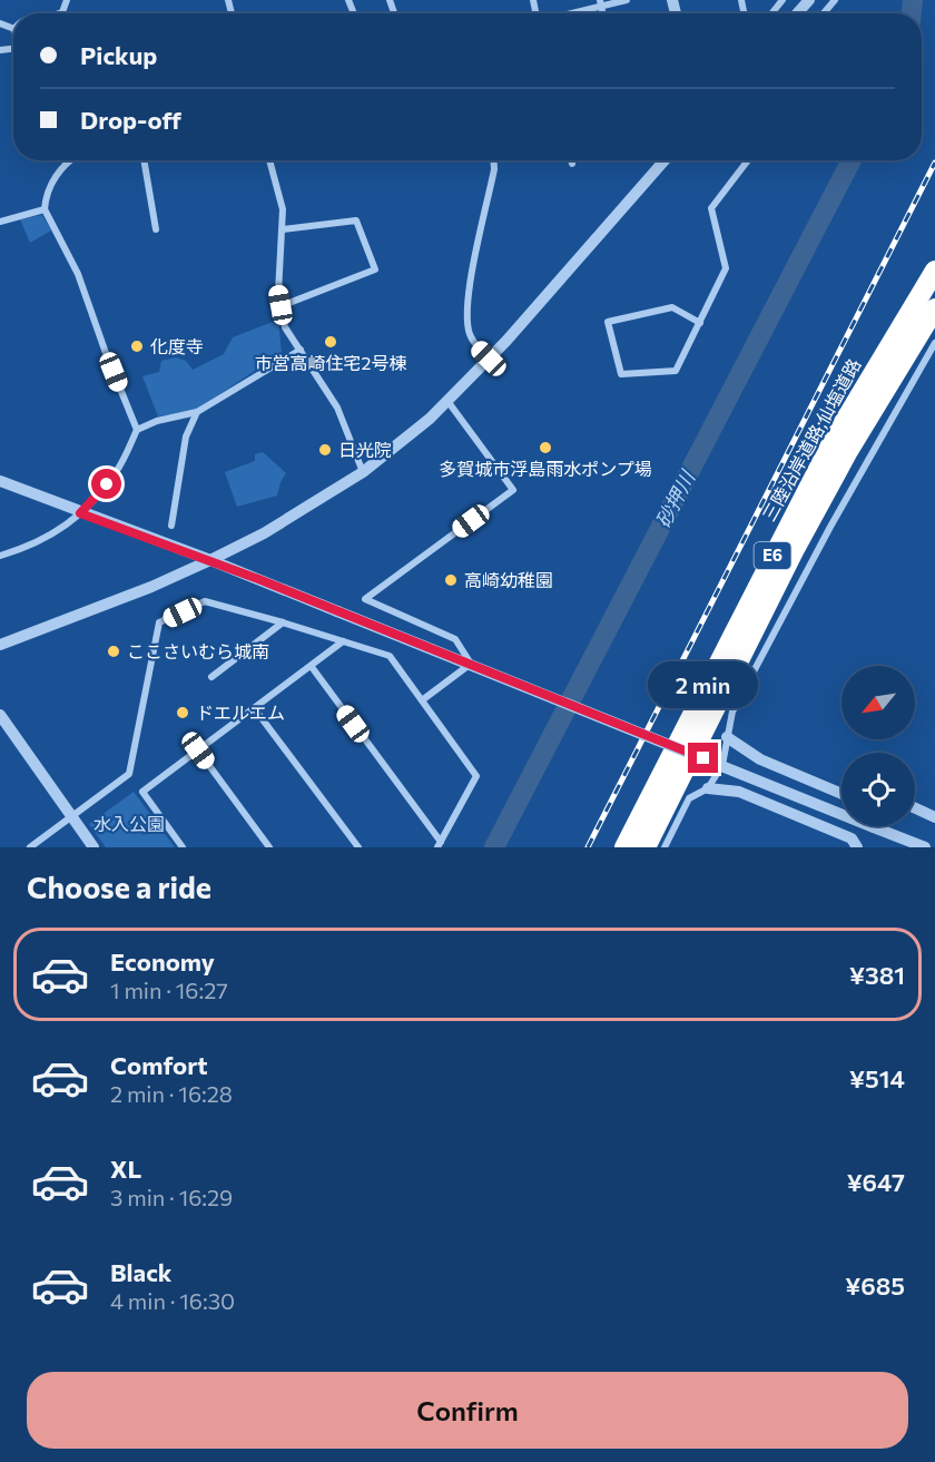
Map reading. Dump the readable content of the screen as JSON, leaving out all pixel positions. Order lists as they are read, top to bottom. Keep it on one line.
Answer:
{"streets":{"highway":["三陸沿岸道路;仙塩道路","E6"]},"water":["砂押川"],"parks":["水入公園"],"places":["市営高崎住宅2号棟","化度寺","多賀城市浮島雨水ポンプ場","日光院","高崎幼稚園","ここさいむら城南","ドエルエム"],"north":"bottom left","page":{"banner":["Pickup","Drop-off"],"bubble":"2 min","heading":"Choose a ride","list":[{"name":"Economy","note":"1 min · 16:27","value":"¥381"},{"name":"Comfort","note":"2 min · 16:28","value":"¥514"},{"name":"XL","note":"3 min · 16:29","value":"¥647"},{"name":"Black","note":"4 min · 16:30","value":"¥685"}],"buttons":"Confirm"}}
